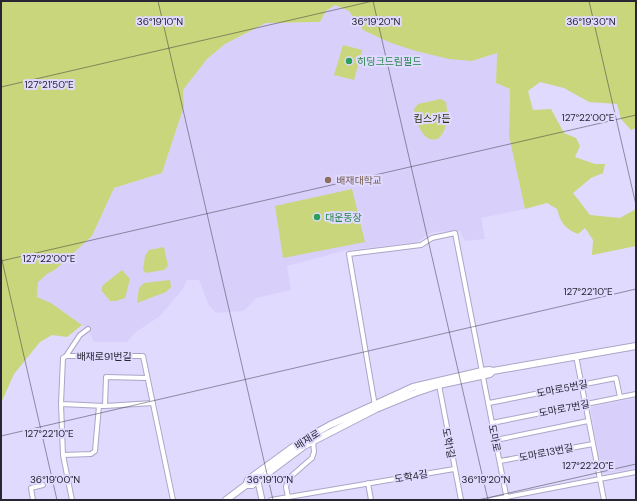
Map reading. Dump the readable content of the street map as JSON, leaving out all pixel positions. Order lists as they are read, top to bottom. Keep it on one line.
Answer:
{"streets":{"main road":["배재로"],"street":["배재로91번길","도마로5번길","도마로7번길","도마로","도학1길","도마로13번길","도학4길"]},"crossings":[["도마로5번길","도마로7번길"],["도마로5번길","도마로"],["도마로7번길","도마로"],["도마로","배재로"],["도마로","도마로13번길"],["배재로","도학1길"],["도학1길","도학4길"]],"parks":["킴스가든"],"places":["히딩크드림필드","배재대학교","대운동장"],"coordinates":["36°19'10\"N","36°19'20\"N","36°19'30\"N","127°21'50\"E","127°22'00\"E","127°22'10\"E","127°22'20\"E","36°19'00\"N"]}
